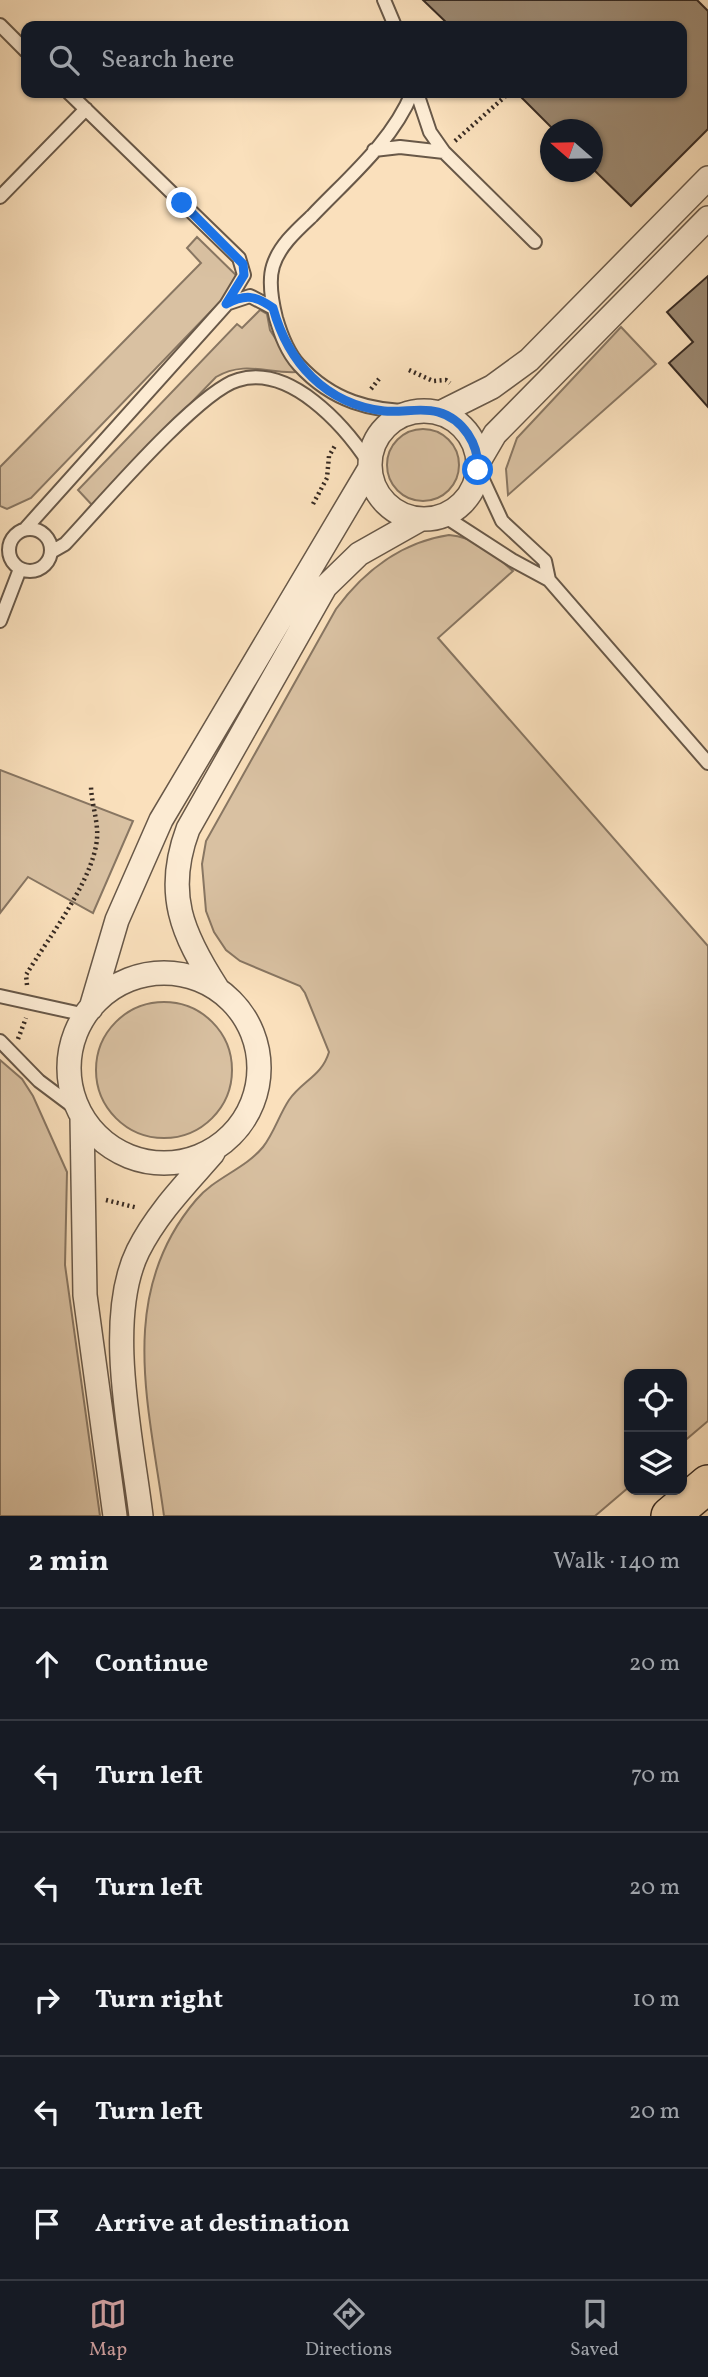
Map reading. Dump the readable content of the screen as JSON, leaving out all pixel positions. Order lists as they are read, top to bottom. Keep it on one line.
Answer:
{"north":"left","page":{"search":"Search here","heading":["2 min","Walk · 140 m"],"list":[["Continue","20 m"],["Turn left","70 m"],["Turn left","20 m"],["Turn right","10 m"],["Turn left","20 m"],"Arrive at destination"],"nav":["Map","Directions","Saved"]}}
